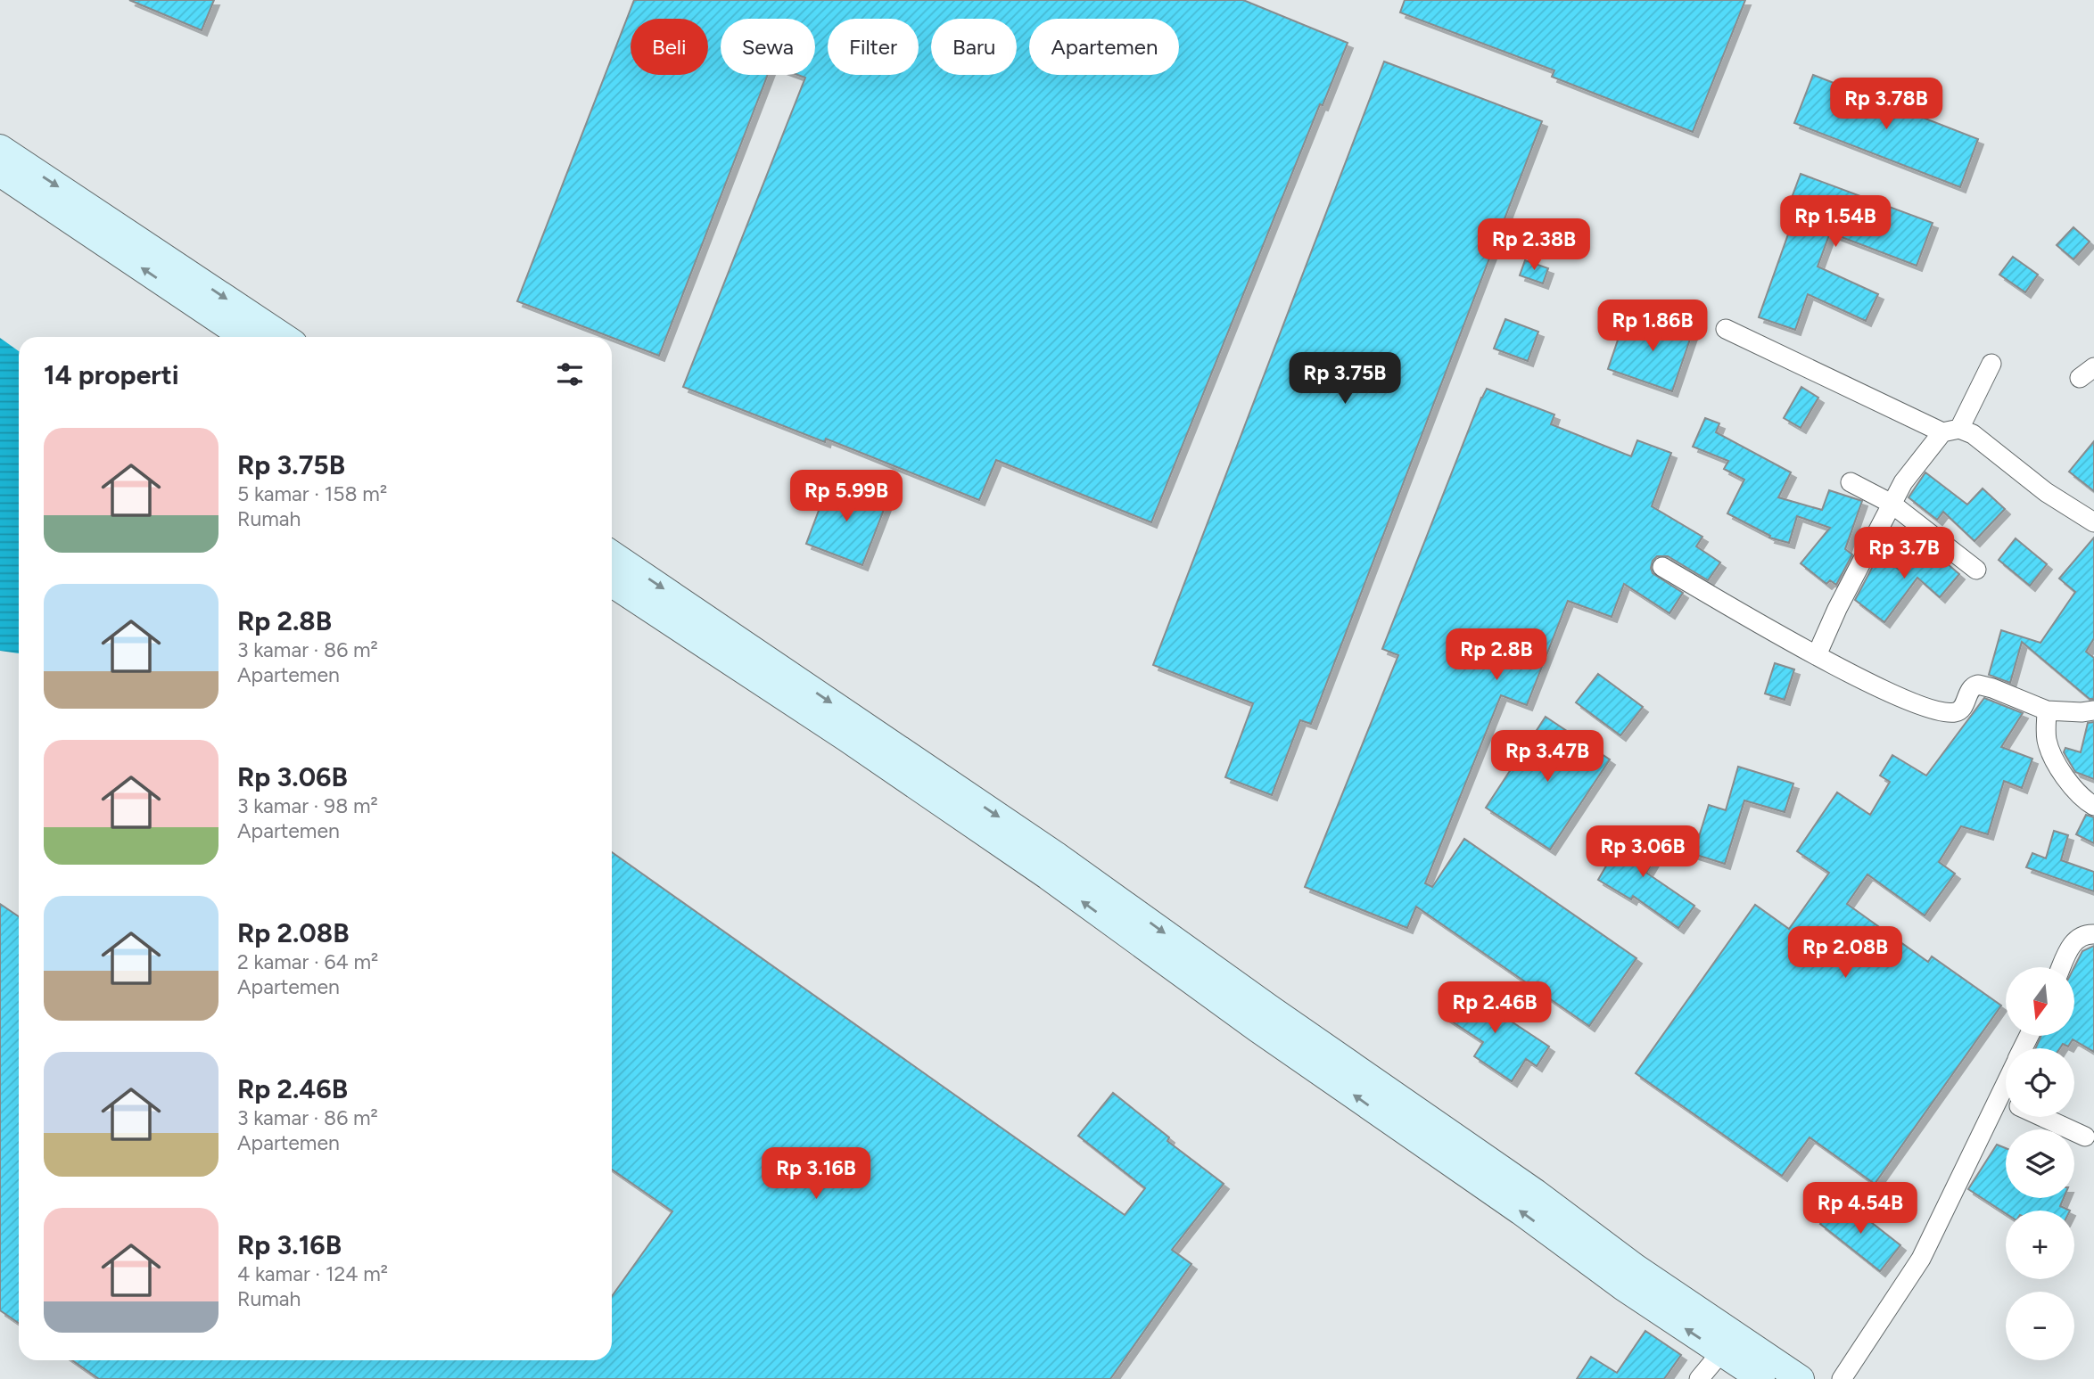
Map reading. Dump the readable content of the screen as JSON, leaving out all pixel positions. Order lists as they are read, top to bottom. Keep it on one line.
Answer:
{"north":"bottom","page":{"chip":["Beli","Sewa","Filter","Baru","Apartemen"],"price":["Rp 3.78B","Rp 1.54B","Rp 2.38B","Rp 1.86B","Rp 3.75B","Rp 5.99B","Rp 3.7B","Rp 2.8B","Rp 3.47B","Rp 3.06B","Rp 2.08B","Rp 2.46B","Rp 3.16B","Rp 4.54B"],"heading":"14 properti","list":[{"name":"Rp 3.75B","note":"5 kamar · 158 m² · Rumah"},{"name":"Rp 2.8B","note":"3 kamar · 86 m² · Apartemen"},{"name":"Rp 3.06B","note":"3 kamar · 98 m² · Apartemen"},{"name":"Rp 2.08B","note":"2 kamar · 64 m² · Apartemen"},{"name":"Rp 2.46B","note":"3 kamar · 86 m² · Apartemen"},{"name":"Rp 3.16B","note":"4 kamar · 124 m² · Rumah"}],"map_buttons":["+","−"]}}
